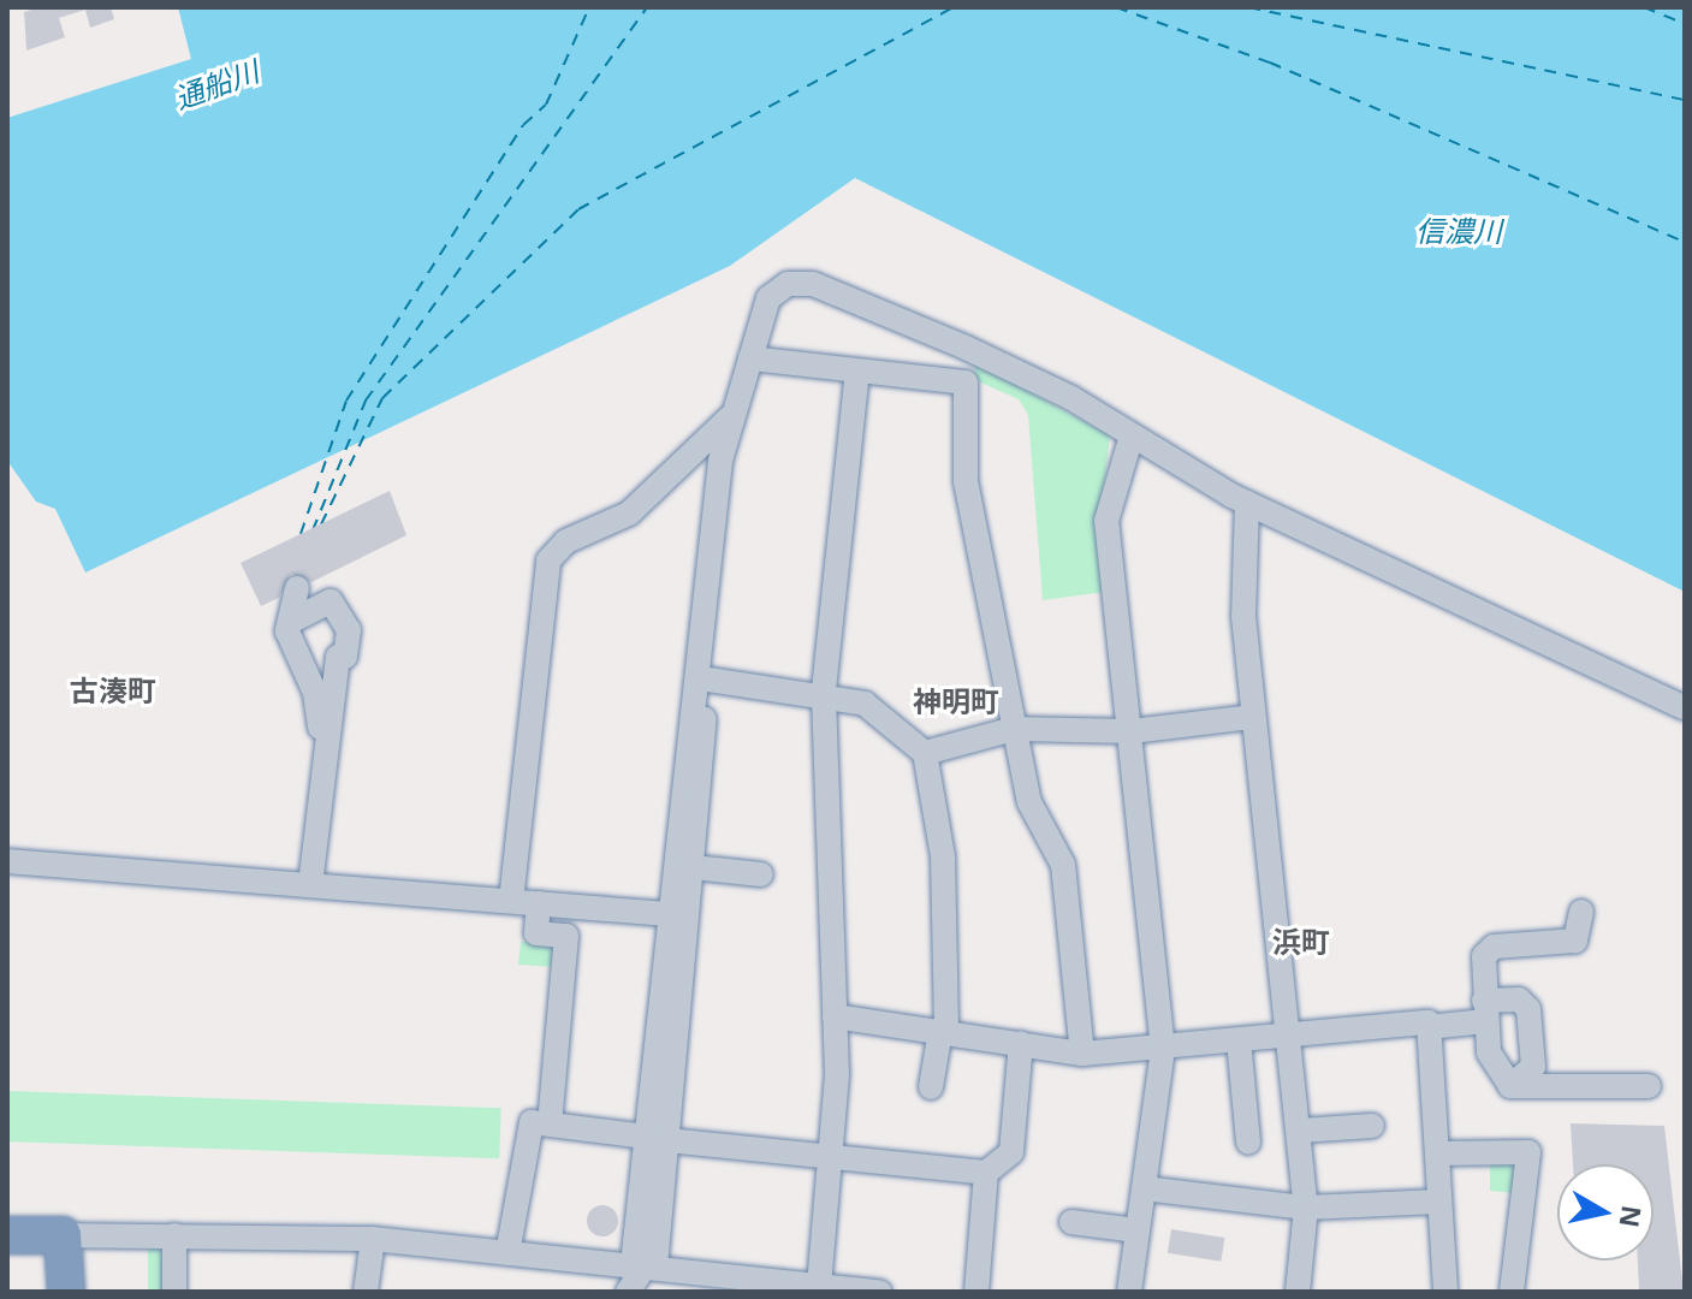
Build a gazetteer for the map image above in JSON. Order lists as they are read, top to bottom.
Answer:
{
  "districts": ["古湊町", "神明町", "浜町"],
  "water": ["通船川", "信濃川"],
  "north": "right"
}
